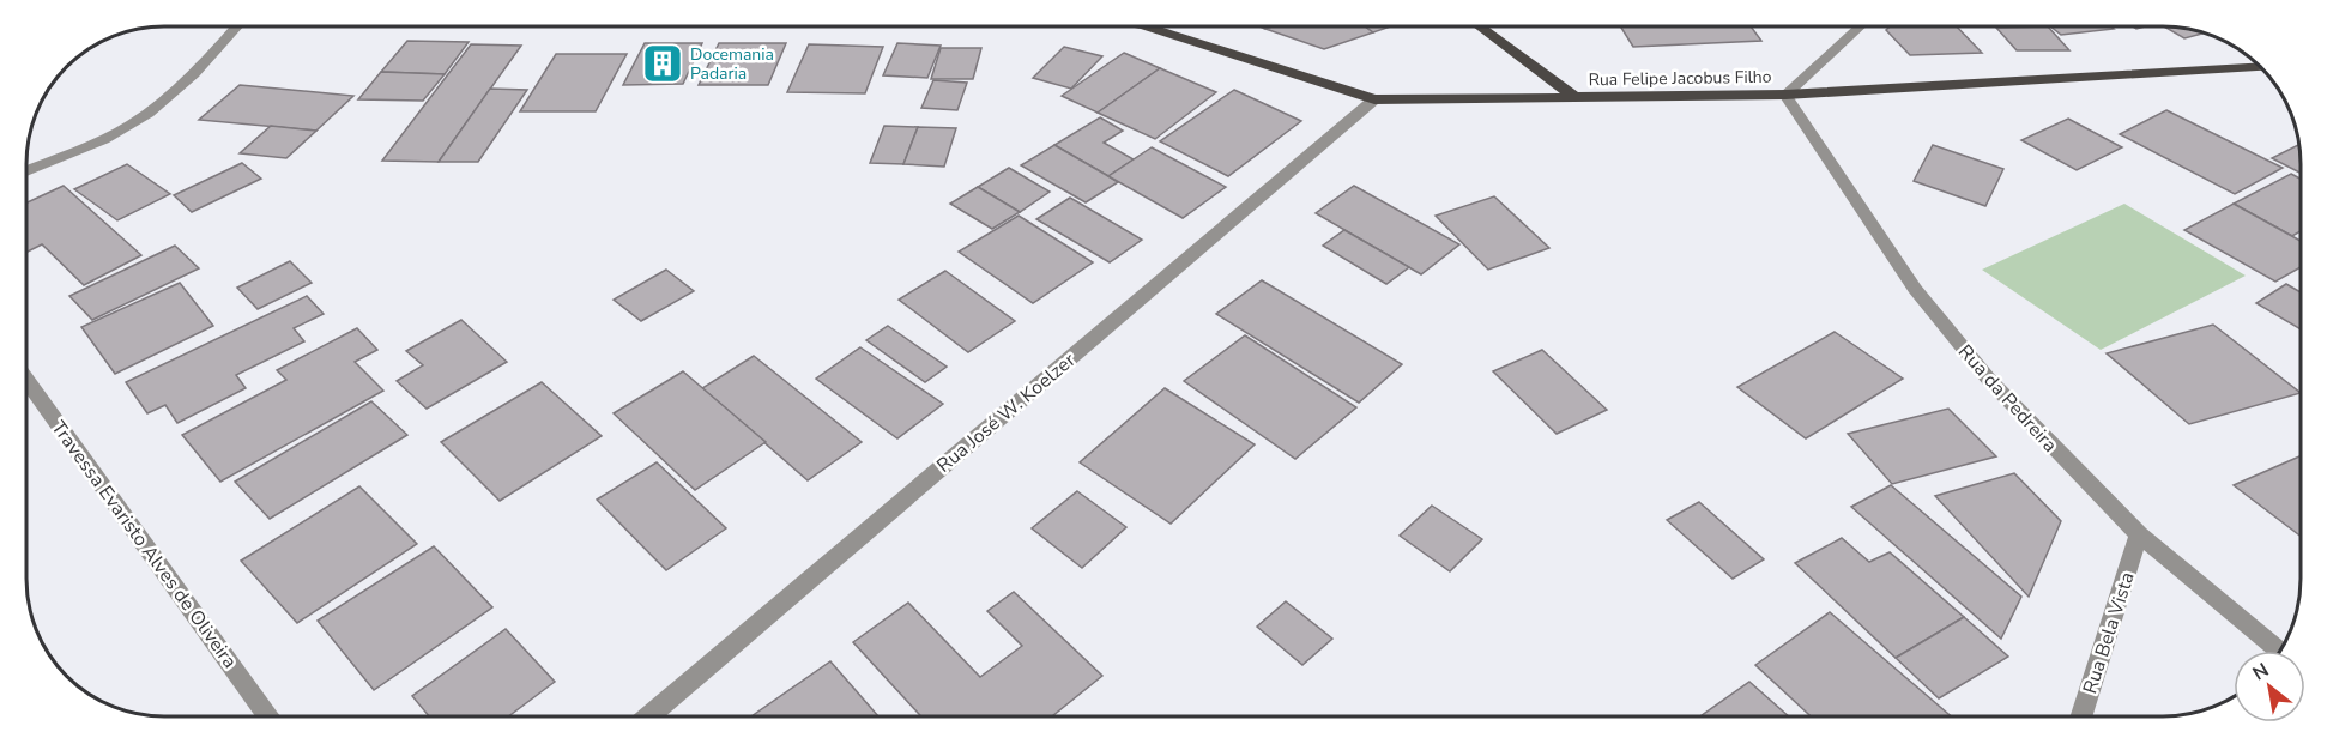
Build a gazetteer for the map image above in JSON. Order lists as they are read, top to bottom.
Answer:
{
  "streets": {
    "main road": ["Rua Felipe Jacobus Filho"],
    "street": [
      "Rua da Pedreira",
      "Rua José W. Koelzer",
      "Travessa Evaristo Alves de Oliveira",
      "Rua Bela Vista"
    ]
  },
  "crossings": [
    ["Rua Felipe Jacobus Filho", "Rua da Pedreira"],
    ["Rua Felipe Jacobus Filho", "Rua José W. Koelzer"],
    ["Rua da Pedreira", "Rua Bela Vista"]
  ],
  "places": {
    "building": ["Docemania Padaria"]
  },
  "north": "top left"
}
